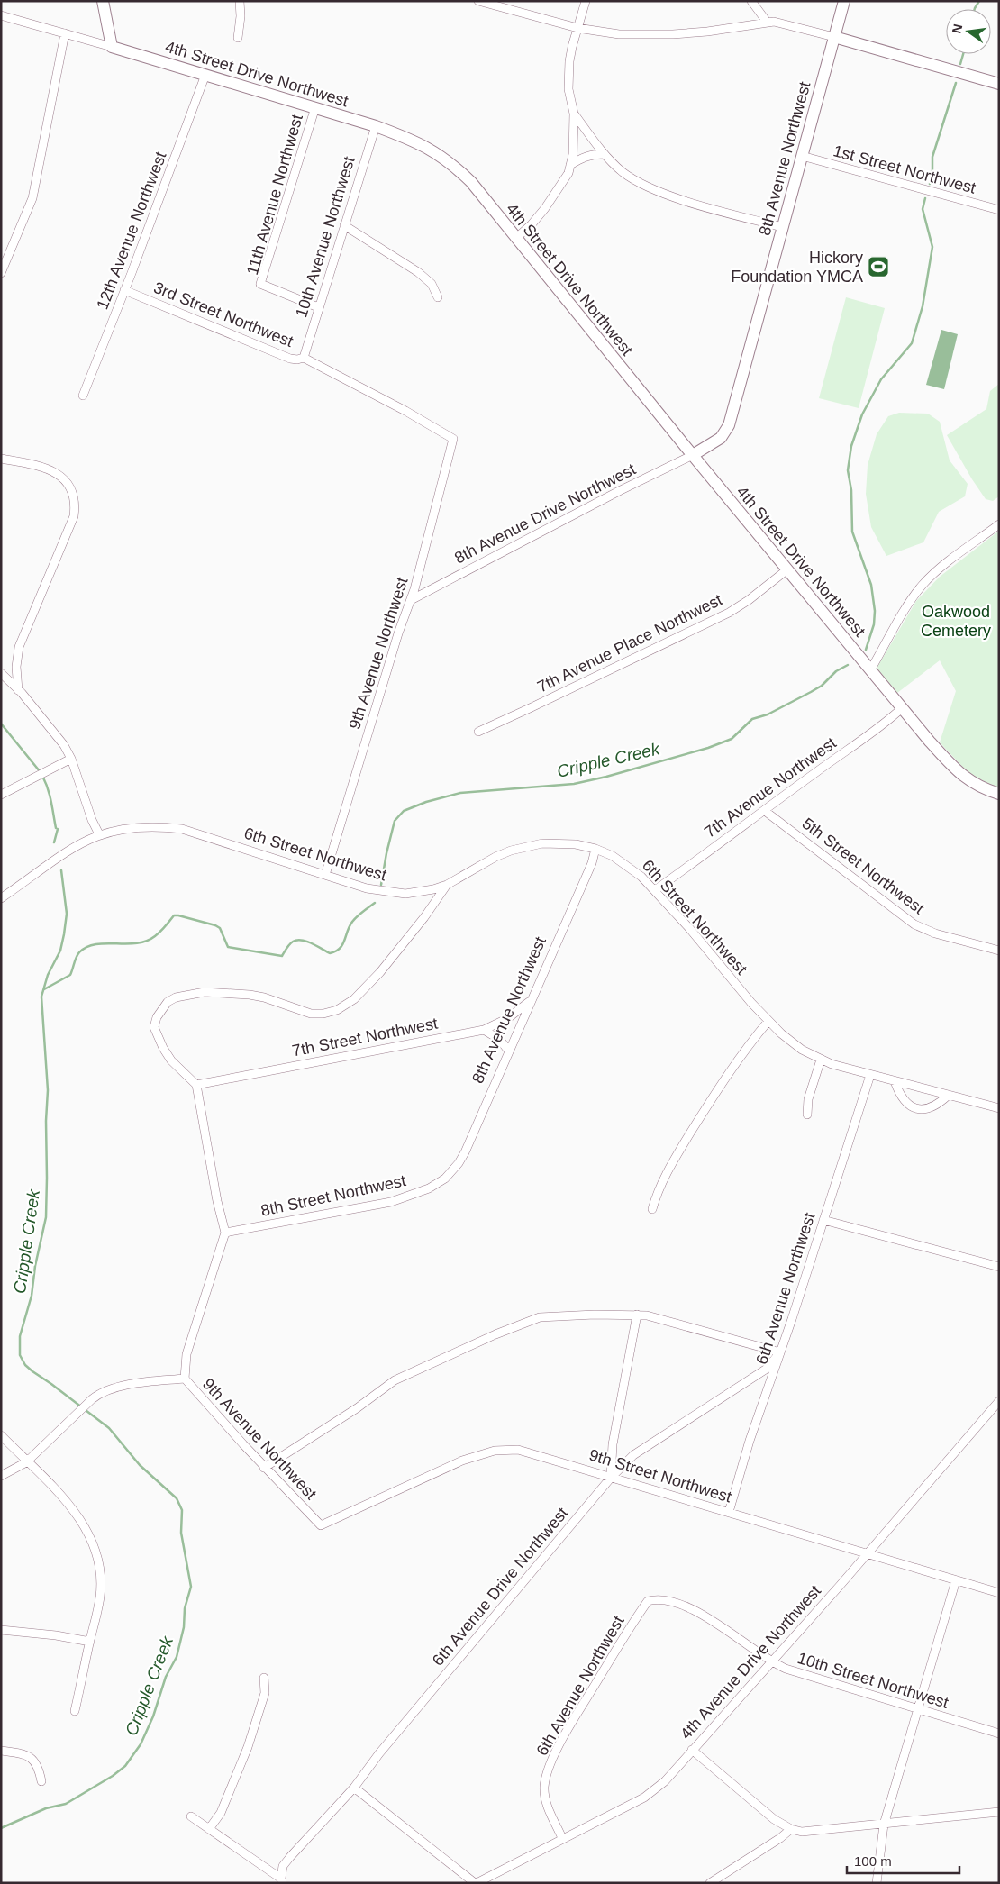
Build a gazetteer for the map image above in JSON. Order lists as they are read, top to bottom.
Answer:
{
  "streets": {
    "main road": ["4th Street Drive Northwest", "8th Avenue Northwest"],
    "street": [
      "1st Street Northwest",
      "11th Avenue Northwest",
      "12th Avenue Northwest",
      "10th Avenue Northwest",
      "3rd Street Northwest",
      "8th Avenue Drive Northwest",
      "7th Avenue Place Northwest",
      "9th Avenue Northwest",
      "7th Avenue Northwest",
      "6th Street Northwest",
      "5th Street Northwest",
      "7th Street Northwest",
      "8th Street Northwest",
      "6th Avenue Northwest",
      "9th Street Northwest",
      "6th Avenue Drive Northwest",
      "4th Avenue Drive Northwest",
      "10th Street Northwest"
    ]
  },
  "crossings": [
    ["4th Street Drive Northwest", "8th Avenue Northwest"],
    ["4th Street Drive Northwest", "11th Avenue Northwest"],
    ["4th Street Drive Northwest", "12th Avenue Northwest"],
    ["4th Street Drive Northwest", "10th Avenue Northwest"],
    ["4th Street Drive Northwest", "8th Avenue Drive Northwest"],
    ["4th Street Drive Northwest", "7th Avenue Place Northwest"],
    ["4th Street Drive Northwest", "7th Avenue Northwest"],
    ["8th Avenue Northwest", "1st Street Northwest"],
    ["8th Avenue Northwest", "8th Avenue Drive Northwest"],
    ["8th Avenue Northwest", "6th Street Northwest"],
    ["8th Avenue Northwest", "7th Street Northwest"],
    ["8th Avenue Northwest", "8th Street Northwest"],
    ["11th Avenue Northwest", "10th Avenue Northwest"],
    ["12th Avenue Northwest", "3rd Street Northwest"],
    ["10th Avenue Northwest", "3rd Street Northwest"],
    ["3rd Street Northwest", "9th Avenue Northwest"],
    ["8th Avenue Drive Northwest", "9th Avenue Northwest"],
    ["9th Avenue Northwest", "6th Street Northwest"],
    ["9th Avenue Northwest", "8th Street Northwest"],
    ["9th Avenue Northwest", "9th Street Northwest"],
    ["7th Avenue Northwest", "6th Street Northwest"],
    ["7th Avenue Northwest", "5th Street Northwest"],
    ["6th Street Northwest", "6th Avenue Northwest"],
    ["6th Avenue Northwest", "9th Street Northwest"],
    ["6th Avenue Northwest", "6th Avenue Drive Northwest"],
    ["6th Avenue Northwest", "4th Avenue Drive Northwest"],
    ["6th Avenue Northwest", "10th Street Northwest"],
    ["9th Street Northwest", "6th Avenue Drive Northwest"],
    ["9th Street Northwest", "4th Avenue Drive Northwest"],
    ["4th Avenue Drive Northwest", "10th Street Northwest"]
  ],
  "water": ["Cripple Creek"],
  "parks": ["Oakwood Cemetery"],
  "places": {
    "sports": ["Hickory Foundation YMCA"]
  },
  "scale_bar": "100 m",
  "north": "left"
}
